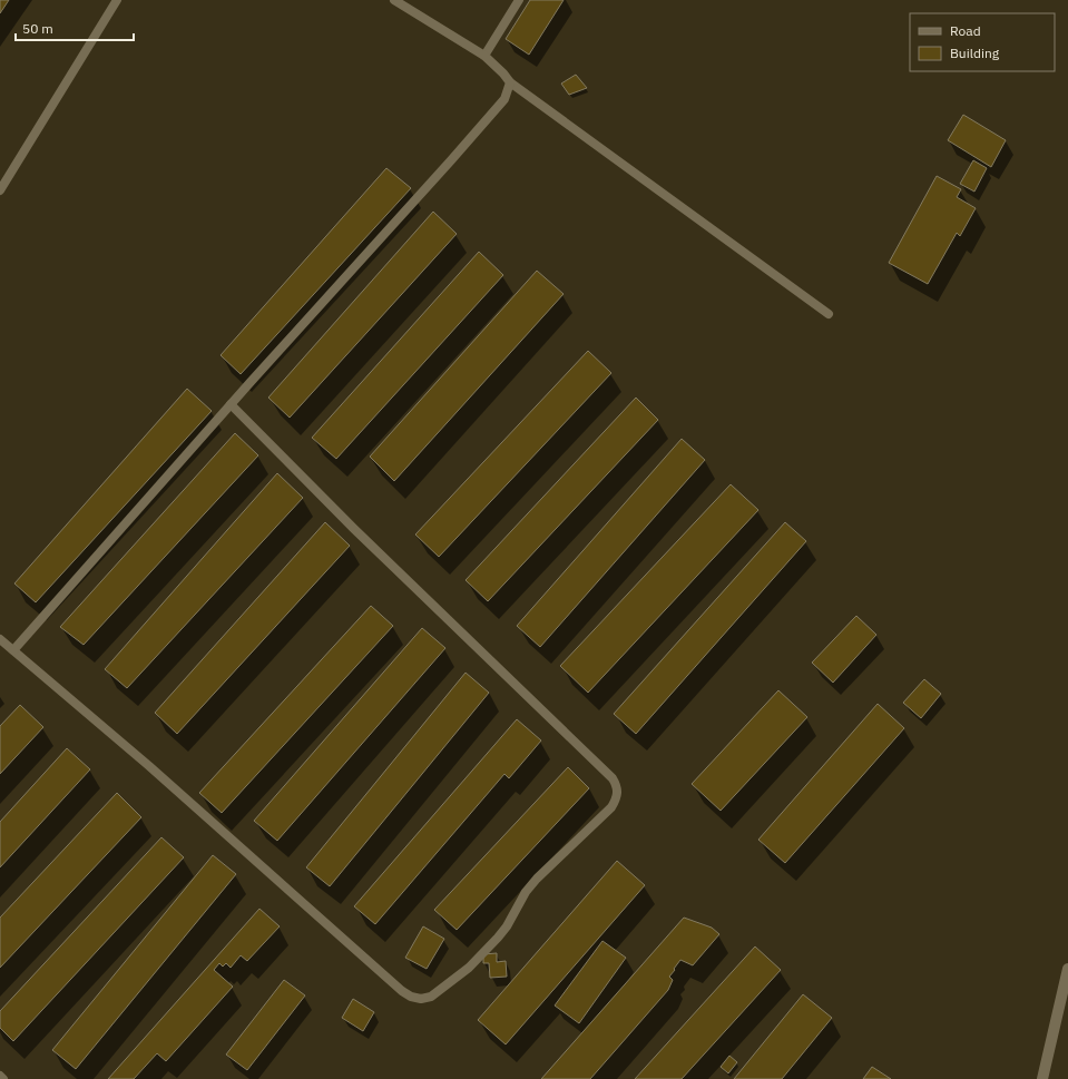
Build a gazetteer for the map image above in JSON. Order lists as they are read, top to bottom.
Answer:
{
  "legend": ["Road", "Building"],
  "scale_bar": "50 m"
}
